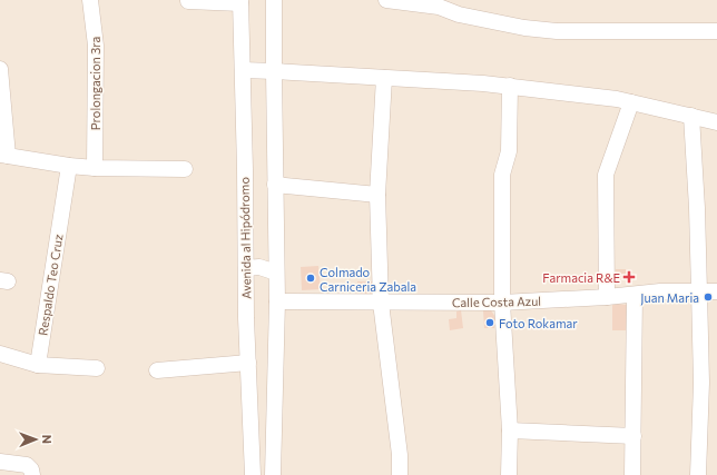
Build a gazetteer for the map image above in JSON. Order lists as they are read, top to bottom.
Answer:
{
  "streets": {
    "street": [
      "Prolongacion 3ra",
      "Avenida al Hipódromo",
      "Respaldo Teo Cruz",
      "Calle Costa Azul"
    ]
  },
  "places": {
    "health": ["Farmacia R&E"],
    "other": ["Colmado Carniceria Zabala", "Juan Maria", "Foto Rokamar"]
  },
  "north": "right"
}
